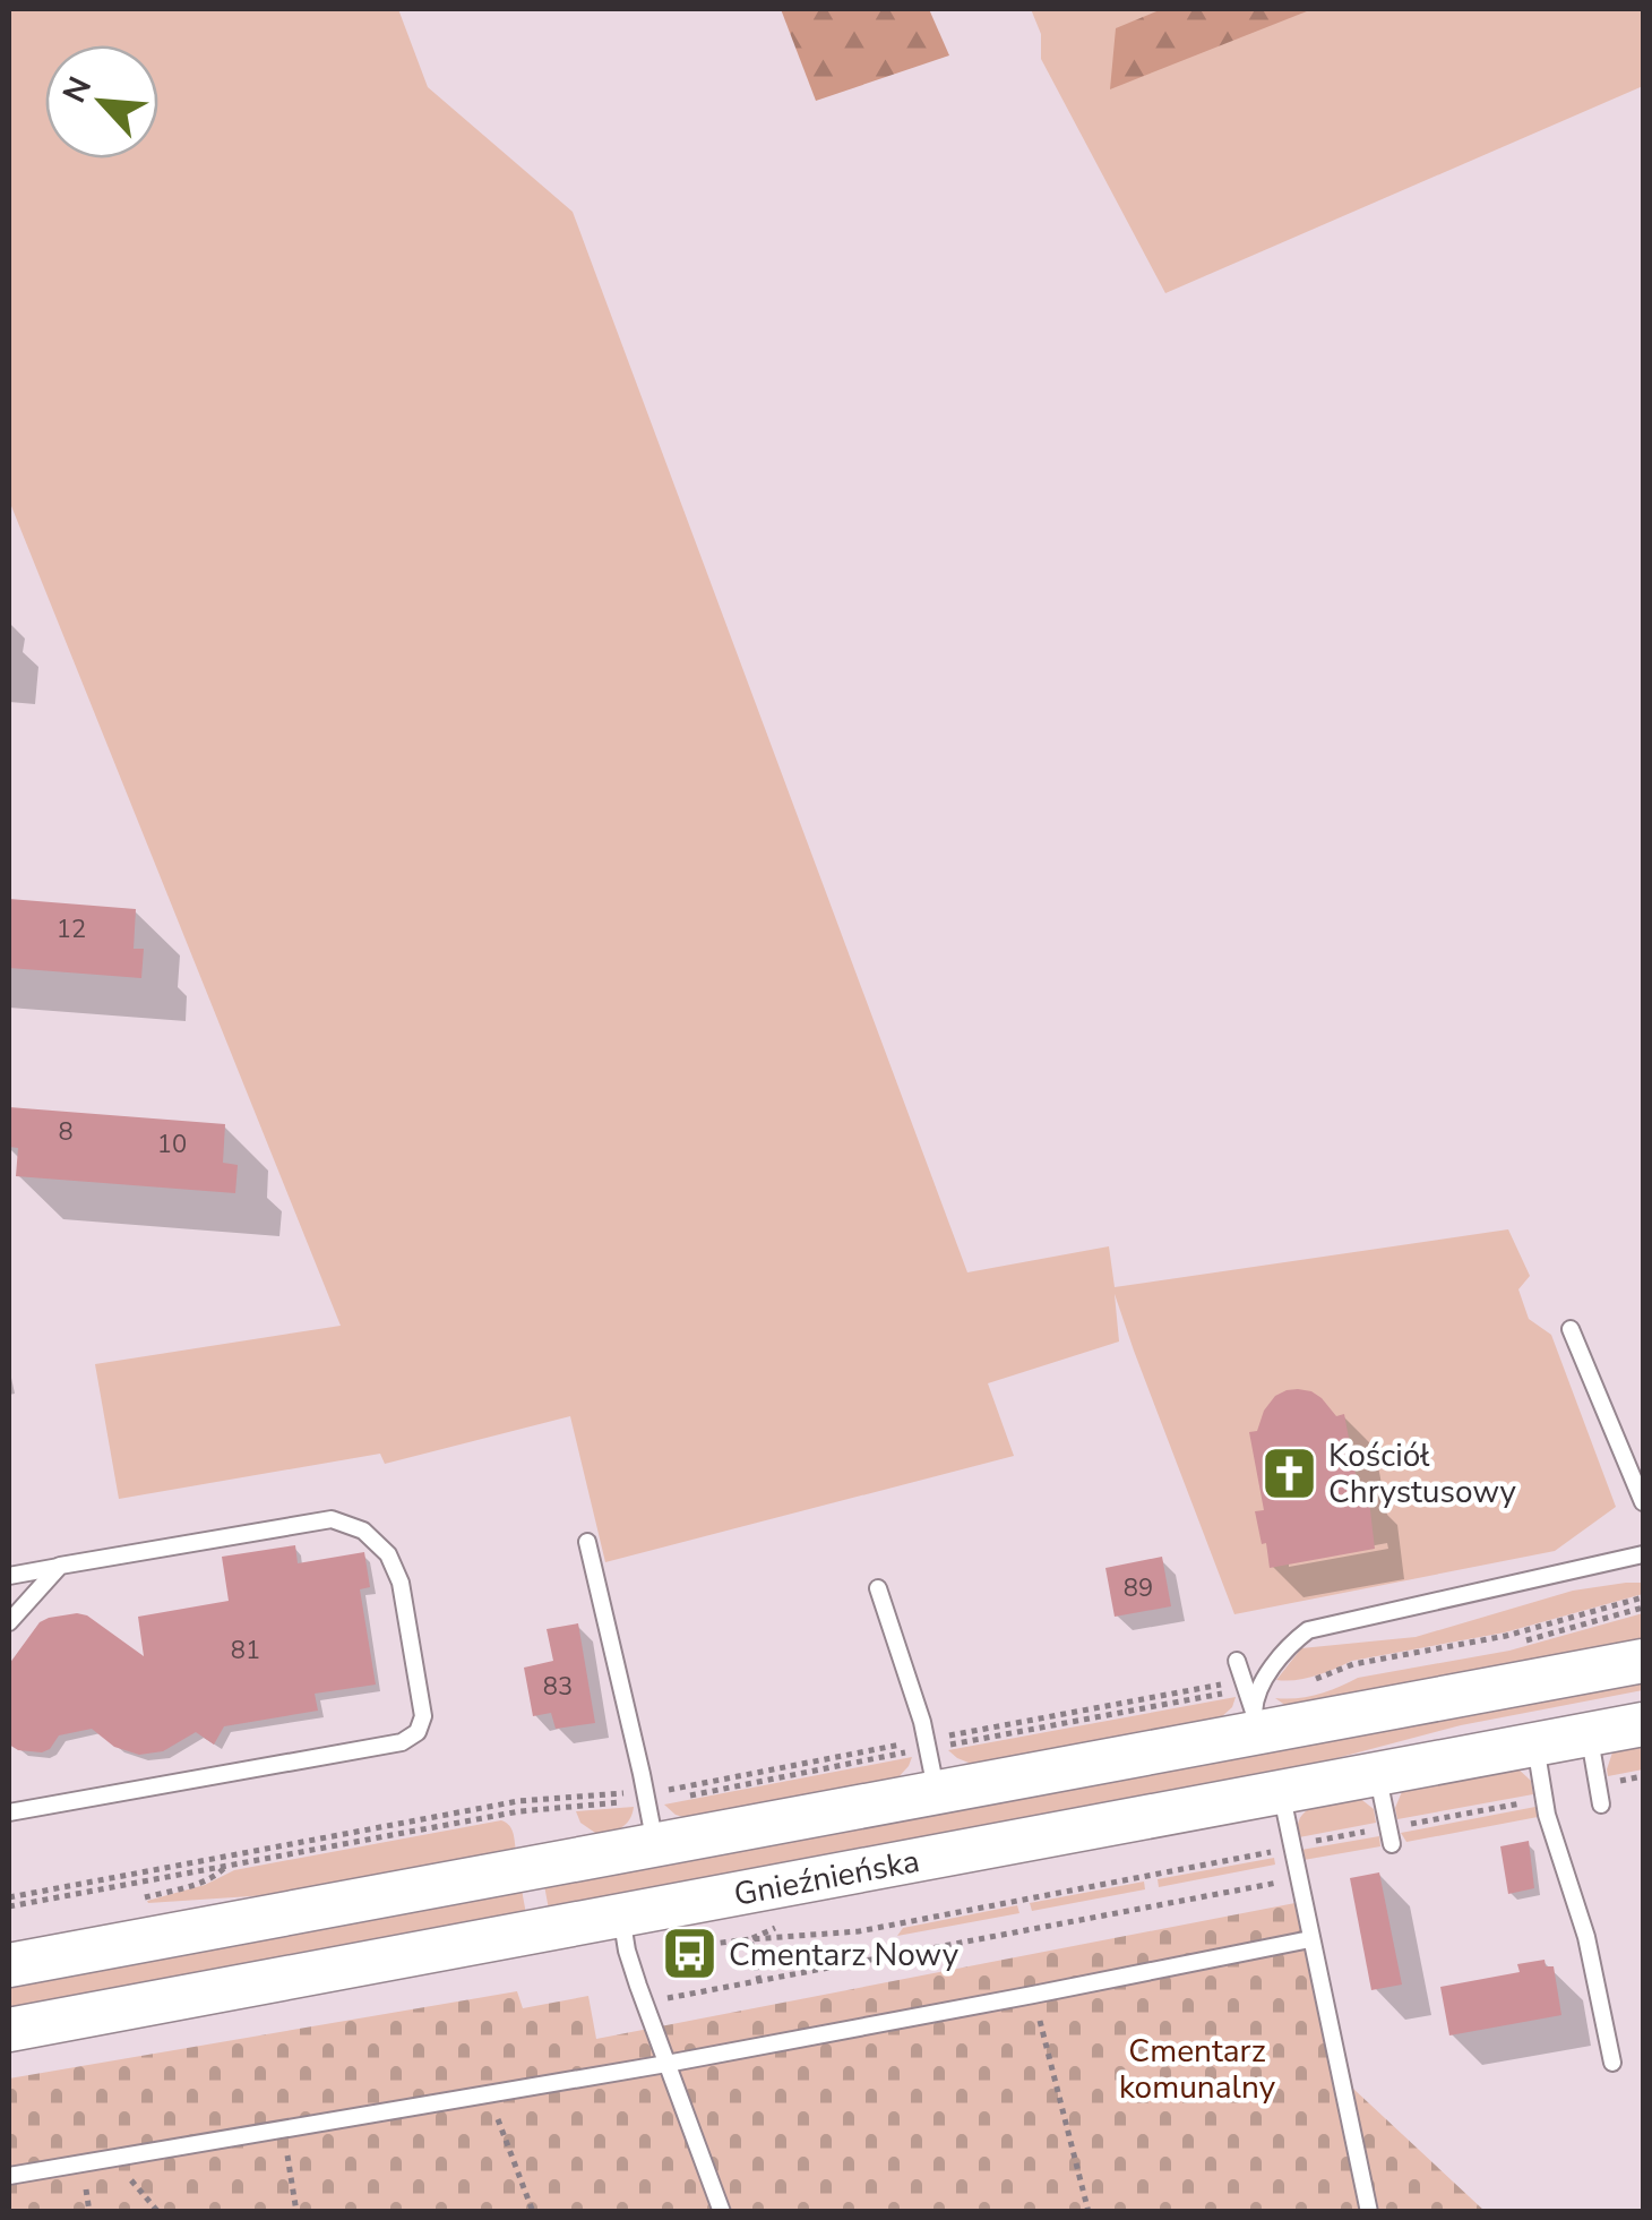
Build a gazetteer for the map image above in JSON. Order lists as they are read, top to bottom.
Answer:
{
  "streets": {
    "main road": ["Gnieźnieńska"]
  },
  "parks": ["Cmentarz komunalny"],
  "places": {
    "church": ["Kościół Chrystusowy"],
    "bus stop": ["Cmentarz Nowy"]
  },
  "house_numbers": [
    "12",
    "8",
    "10",
    "89",
    "81",
    "83"
  ],
  "north": "top left"
}
